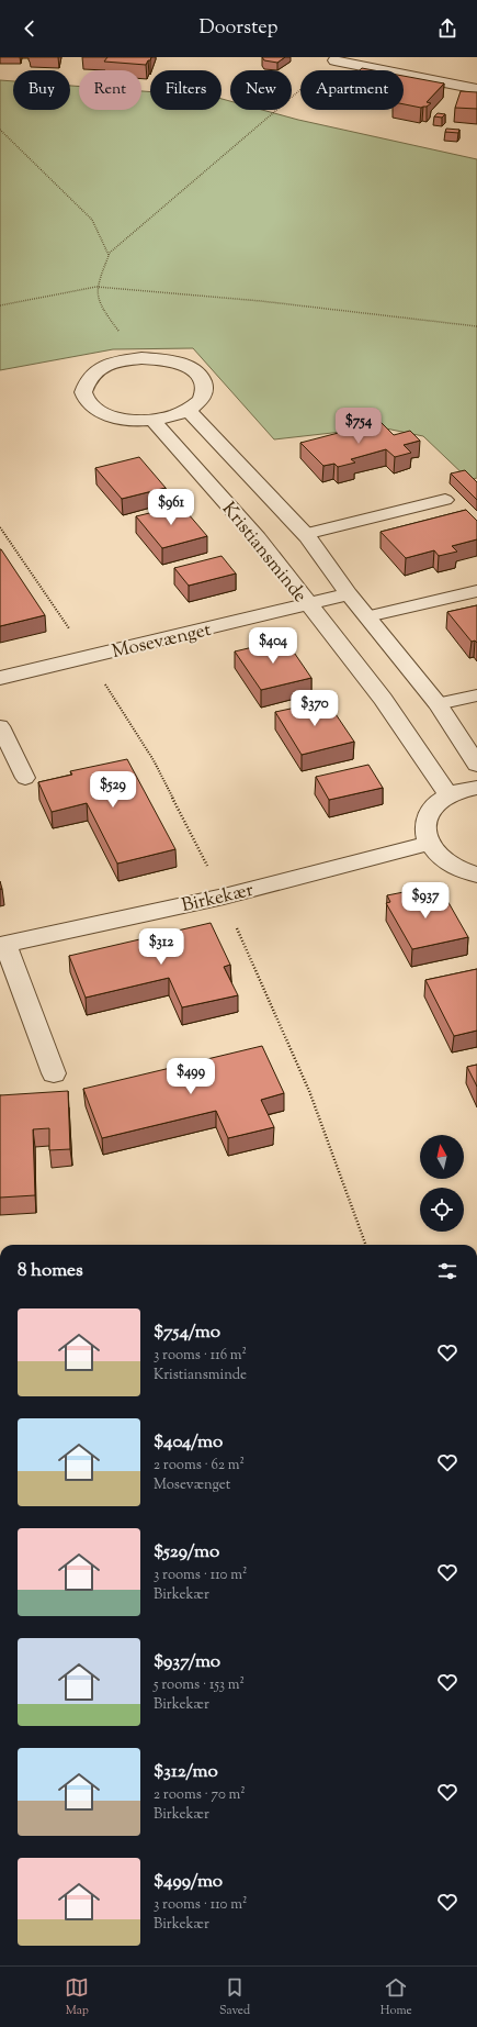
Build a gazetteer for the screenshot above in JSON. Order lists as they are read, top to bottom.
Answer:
{
  "streets": {
    "street": ["Kristiansminde", "Mosevænget", "Birkekær"]
  },
  "crossings": [
    ["Kristiansminde", "Mosevænget"]
  ],
  "north": "top",
  "page": {
    "header": "Doorstep",
    "chip": [
      "Buy",
      "Rent",
      "Filters",
      "New",
      "Apartment"
    ],
    "price": [
      "$754",
      "$961",
      "$404",
      "$370",
      "$529",
      "$937",
      "$312",
      "$499"
    ],
    "heading": "8 homes",
    "list": [
      {
        "name": "$754/mo",
        "note": "3 rooms · 116 m² · Kristiansminde"
      },
      {
        "name": "$404/mo",
        "note": "2 rooms · 62 m² · Mosevænget"
      },
      {
        "name": "$529/mo",
        "note": "3 rooms · 110 m² · Birkekær"
      },
      {
        "name": "$937/mo",
        "note": "5 rooms · 153 m² · Birkekær"
      },
      {
        "name": "$312/mo",
        "note": "2 rooms · 70 m² · Birkekær"
      },
      {
        "name": "$499/mo",
        "note": "3 rooms · 110 m² · Birkekær"
      }
    ],
    "tabs": ["Map", "Saved", "Home"]
  }
}
